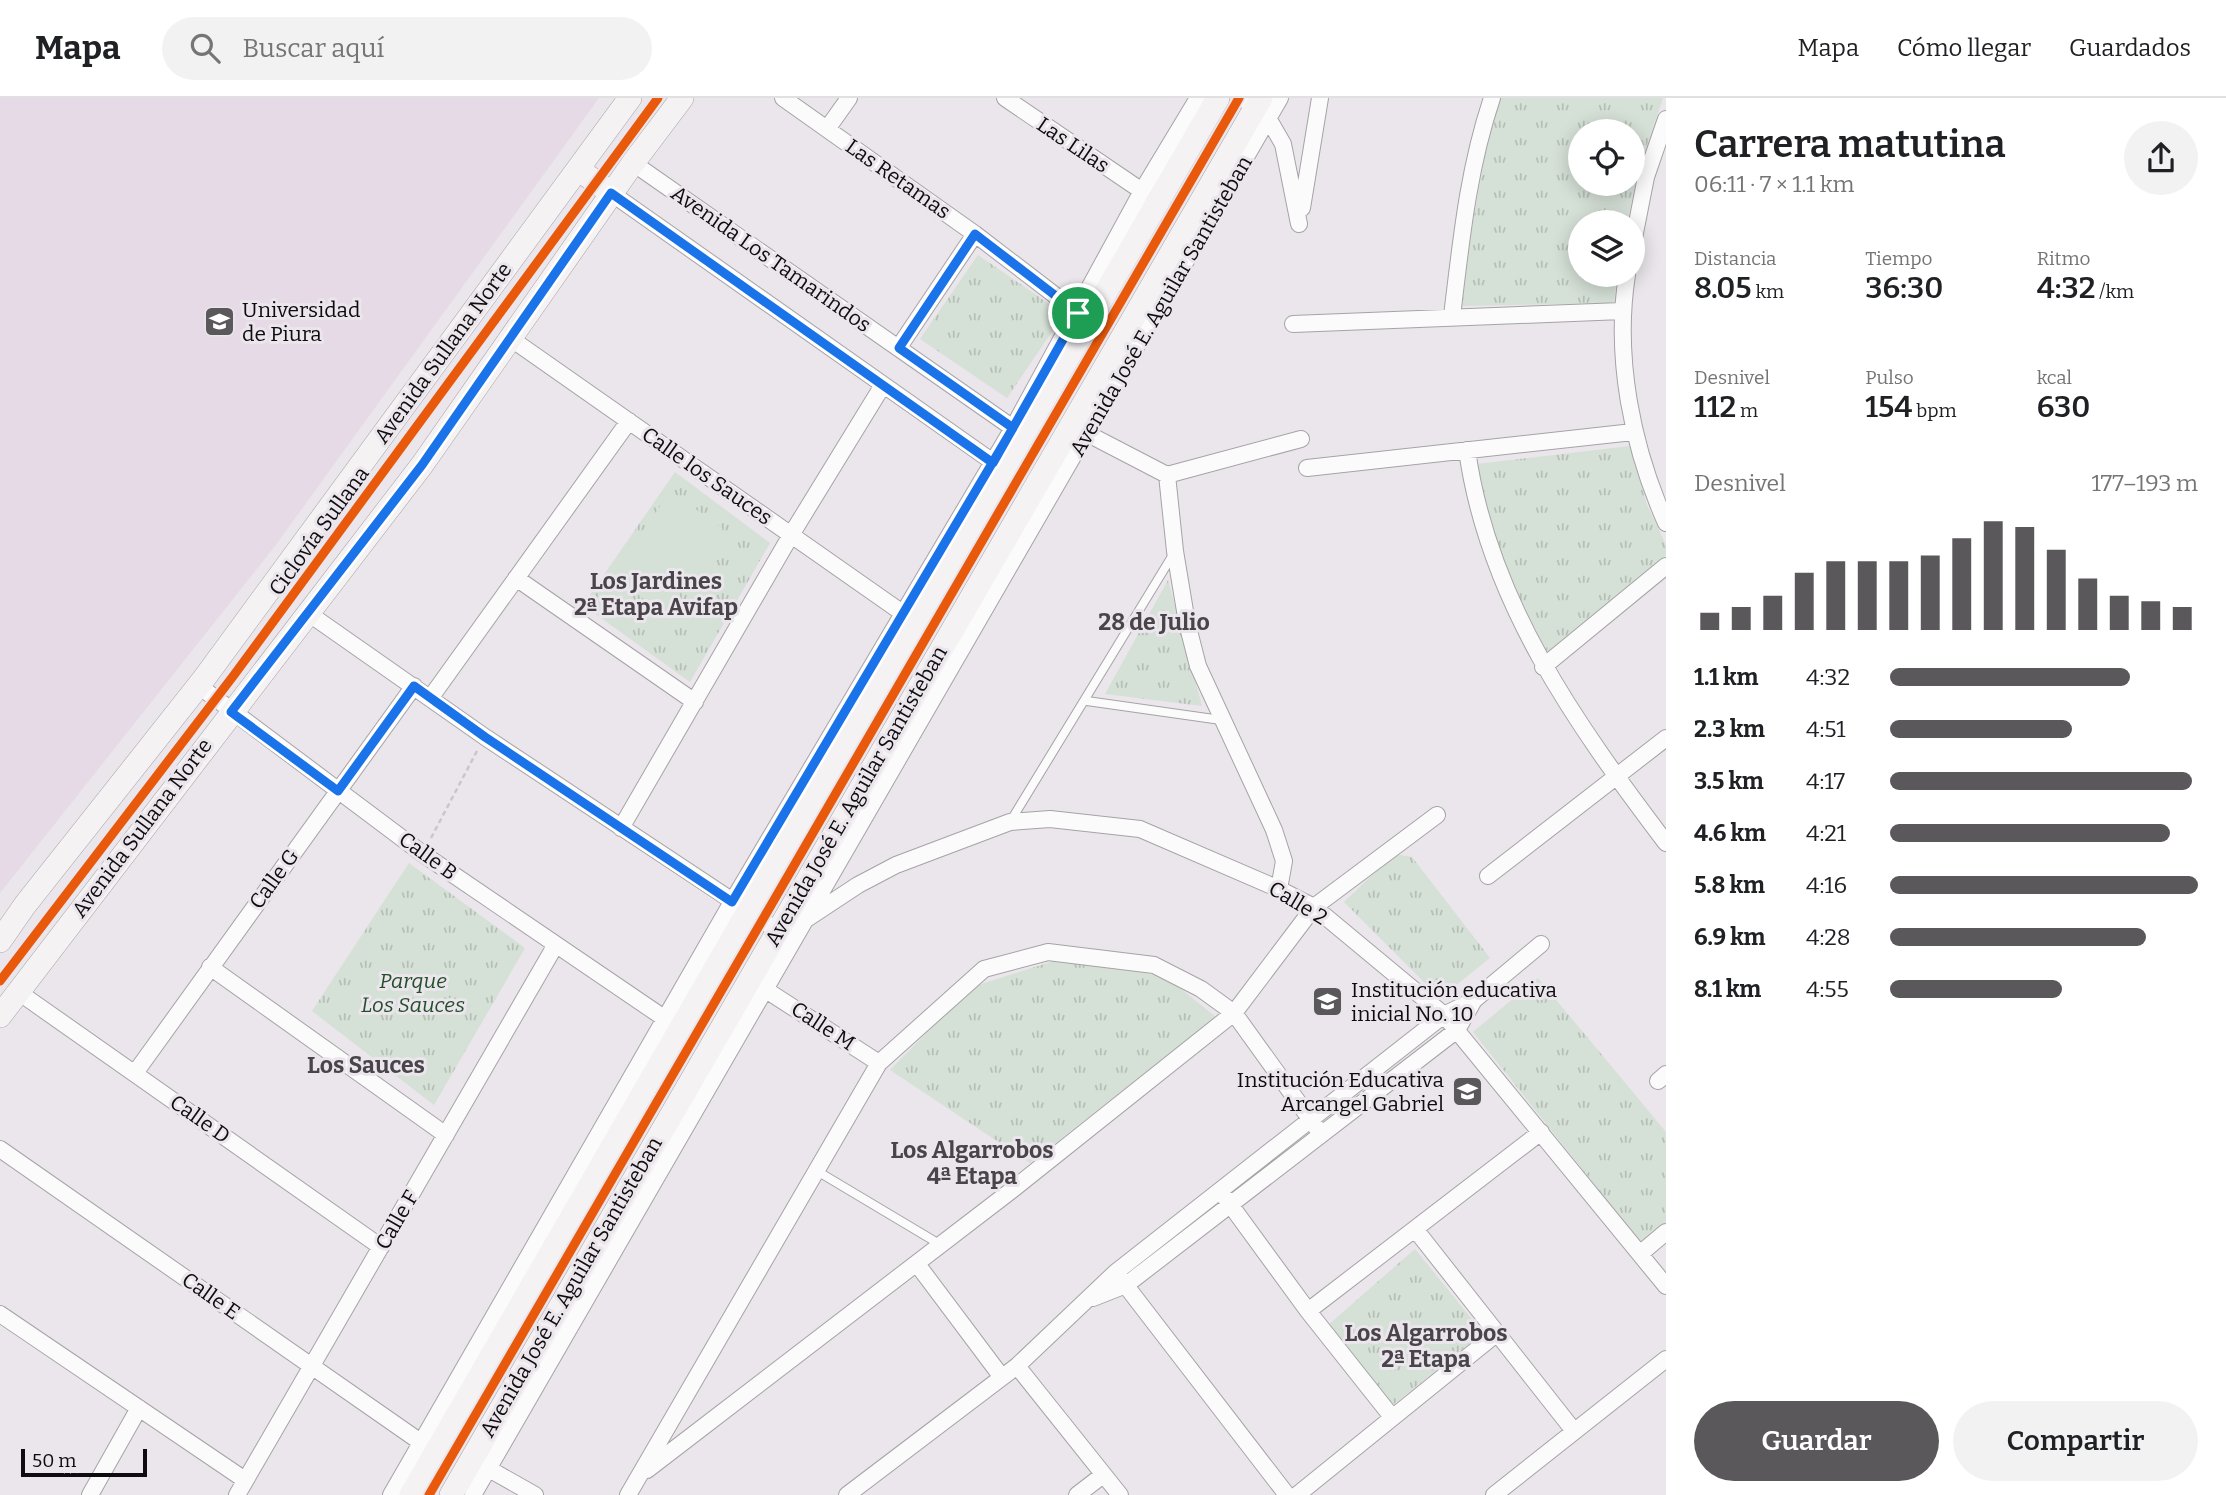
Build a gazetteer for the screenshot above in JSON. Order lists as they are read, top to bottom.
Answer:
{
  "streets": {
    "main road": ["Avenida José E. Aguilar Santisteban", "Avenida Sullana Norte"],
    "street": [
      "Las Lilas",
      "Las Retamas",
      "Avenida Los Tamarindos",
      "Calle los Sauces",
      "Calle B",
      "Calle G",
      "Calle 2",
      "Calle M",
      "Calle D",
      "Calle F",
      "Calle E"
    ],
    "cycle path": ["Ciclovía Sullana"]
  },
  "crossings": [
    ["Las Lilas", "Avenida José E. Aguilar Santisteban"],
    ["Las Retamas", "Avenida José E. Aguilar Santisteban"],
    ["Avenida Los Tamarindos", "Avenida José E. Aguilar Santisteban"],
    ["Avenida Los Tamarindos", "Avenida Sullana Norte"],
    ["Avenida José E. Aguilar Santisteban", "Calle los Sauces"],
    ["Avenida José E. Aguilar Santisteban", "Calle B"],
    ["Avenida José E. Aguilar Santisteban", "Calle 2"],
    ["Avenida José E. Aguilar Santisteban", "Calle M"],
    ["Avenida José E. Aguilar Santisteban", "Calle E"],
    ["Avenida Sullana Norte", "Calle los Sauces"],
    ["Avenida Sullana Norte", "Calle B"],
    ["Avenida Sullana Norte", "Calle D"],
    ["Calle B", "Calle G"],
    ["Calle B", "Calle F"],
    ["Calle G", "Calle D"],
    ["Calle D", "Calle F"],
    ["Calle F", "Calle E"]
  ],
  "districts": [
    "Los Jardines 2ª Etapa Avifap",
    "28 de Julio",
    "Los Sauces",
    "Los Algarrobos 4ª Etapa",
    "Los Algarrobos 2ª Etapa"
  ],
  "parks": ["Parque Los Sauces"],
  "places": {
    "school or university": ["Universidad de Piura", "Institución educativa inicial No. 10", "Institución Educativa Arcangel Gabriel"]
  },
  "scale_bar": "50 m",
  "page": {
    "header": "Mapa",
    "search": "Buscar aquí",
    "nav": ["Mapa", "Cómo llegar", "Guardados"],
    "heading": ["Carrera matutina", "06:11 · 7 × 1.1 km"],
    "stats": [
      ["Distancia", "8.05 km"],
      ["Tiempo", "36:30"],
      ["Ritmo", "4:32 /km"],
      ["Desnivel", "112 m"],
      ["Pulso", "154 bpm"],
      ["kcal", "630"]
    ],
    "chart": ["Desnivel", "177–193 m"],
    "list": [
      {
        "name": "1.1 km",
        "note": "4:32"
      },
      {
        "name": "2.3 km",
        "note": "4:51"
      },
      {
        "name": "3.5 km",
        "note": "4:17"
      },
      {
        "name": "4.6 km",
        "note": "4:21"
      },
      {
        "name": "5.8 km",
        "note": "4:16"
      },
      {
        "name": "6.9 km",
        "note": "4:28"
      },
      {
        "name": "8.1 km",
        "note": "4:55"
      }
    ],
    "buttons": ["Guardar", "Compartir"],
    "scale": "50 m"
  }
}
